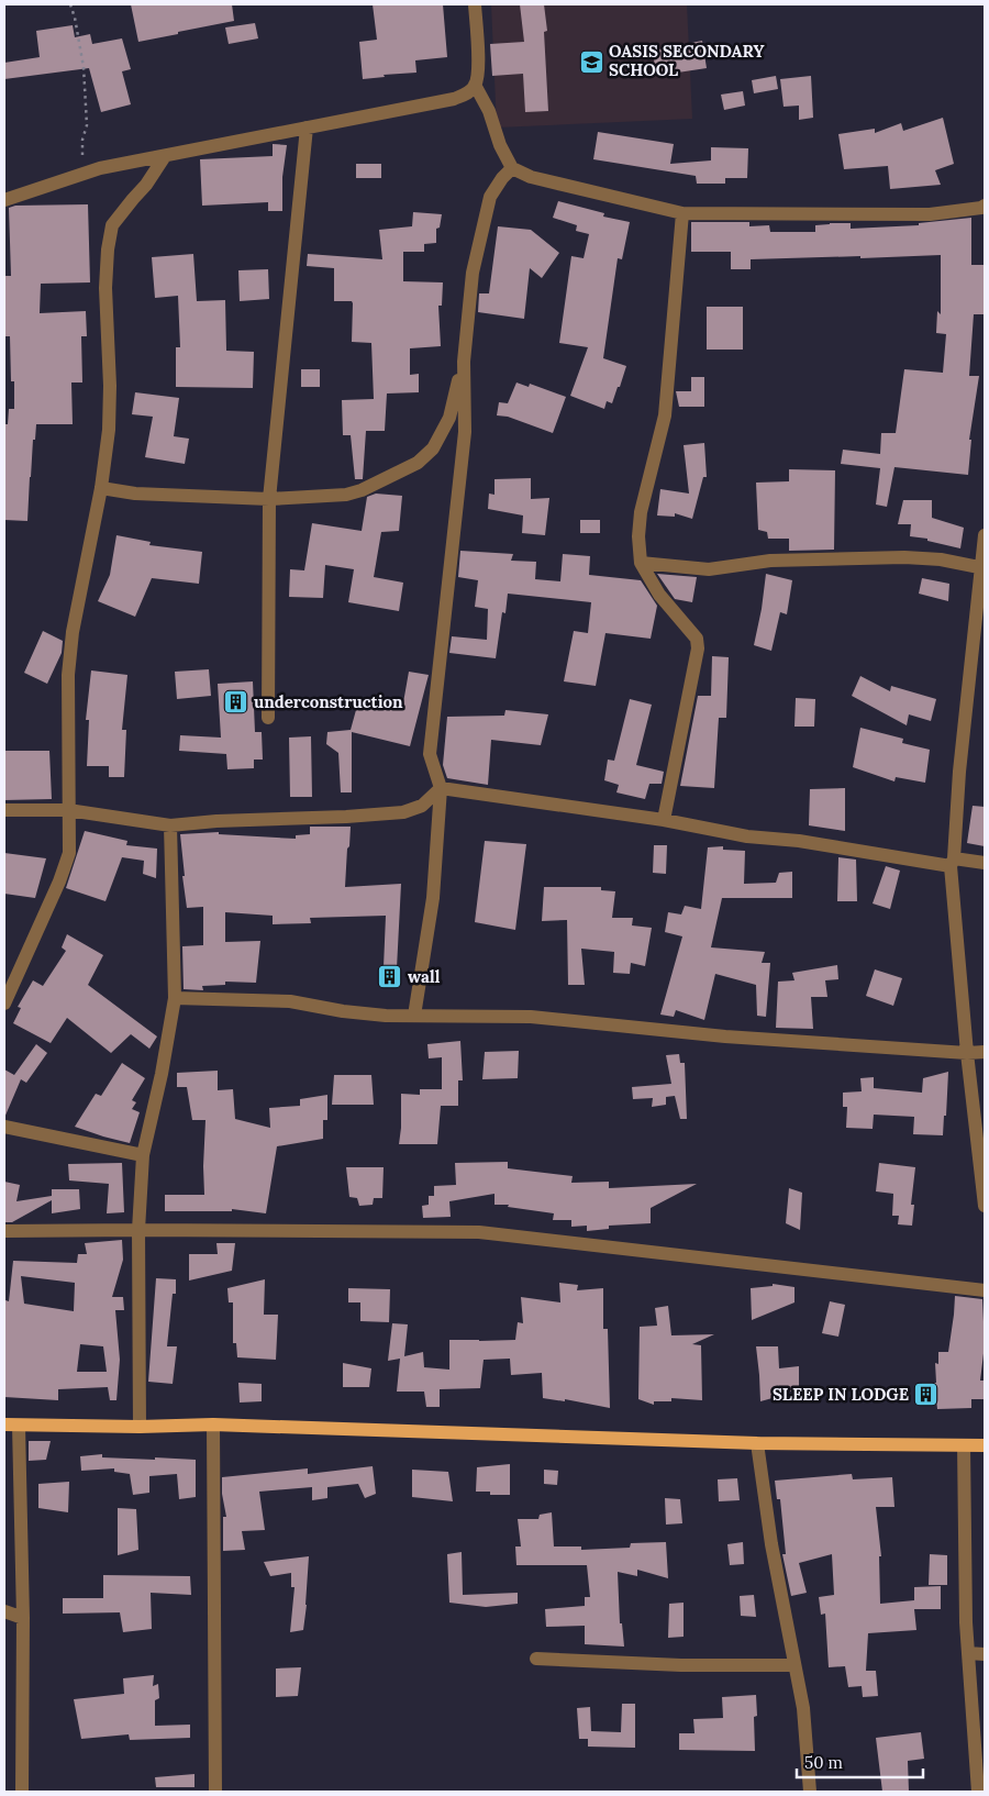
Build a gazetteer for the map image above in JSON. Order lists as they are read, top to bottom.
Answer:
{
  "places": {
    "school or university": ["OASIS SECONDARY SCHOOL"],
    "building": ["underconstruction", "wall", "SLEEP IN LODGE"]
  },
  "scale_bar": "50 m"
}
